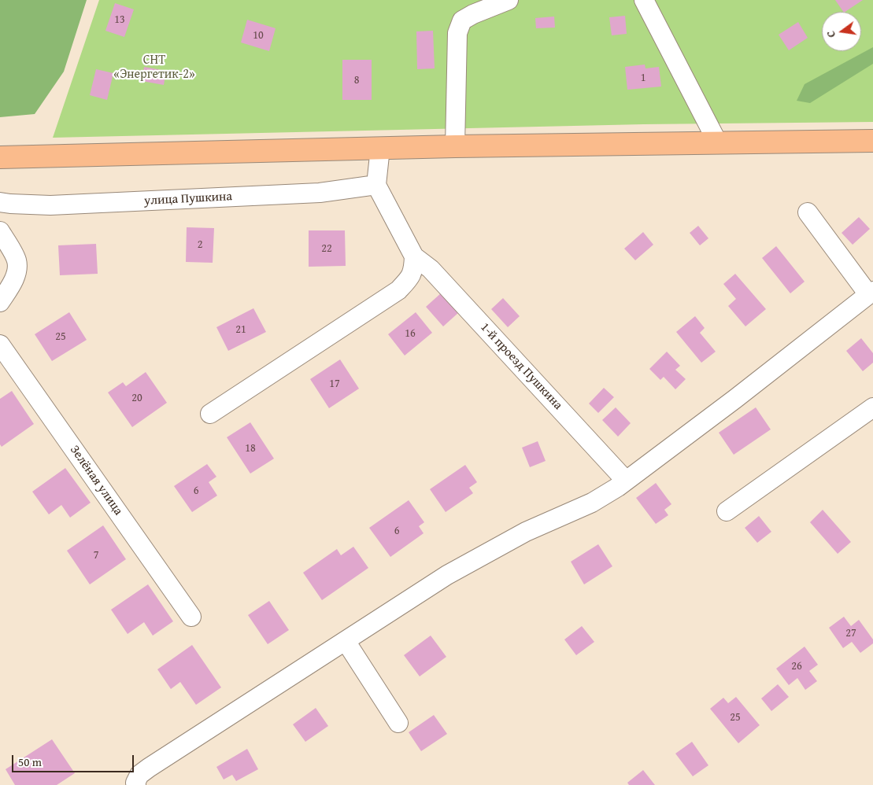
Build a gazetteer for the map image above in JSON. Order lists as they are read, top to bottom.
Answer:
{
  "streets": {
    "street": ["улица Пушкина", "1-й проезд Пушкина", "Зелёная улица"]
  },
  "crossings": [
    ["улица Пушкина", "1-й проезд Пушкина"]
  ],
  "parks": ["СНТ «Энергетик-2»"],
  "house_numbers": [
    "13",
    "10",
    "1",
    "8",
    "2",
    "22",
    "21",
    "16",
    "25",
    "17",
    "20",
    "18",
    "6",
    "6",
    "7",
    "27",
    "26",
    "25"
  ],
  "scale_bar": "50 m",
  "north": "left"
}
